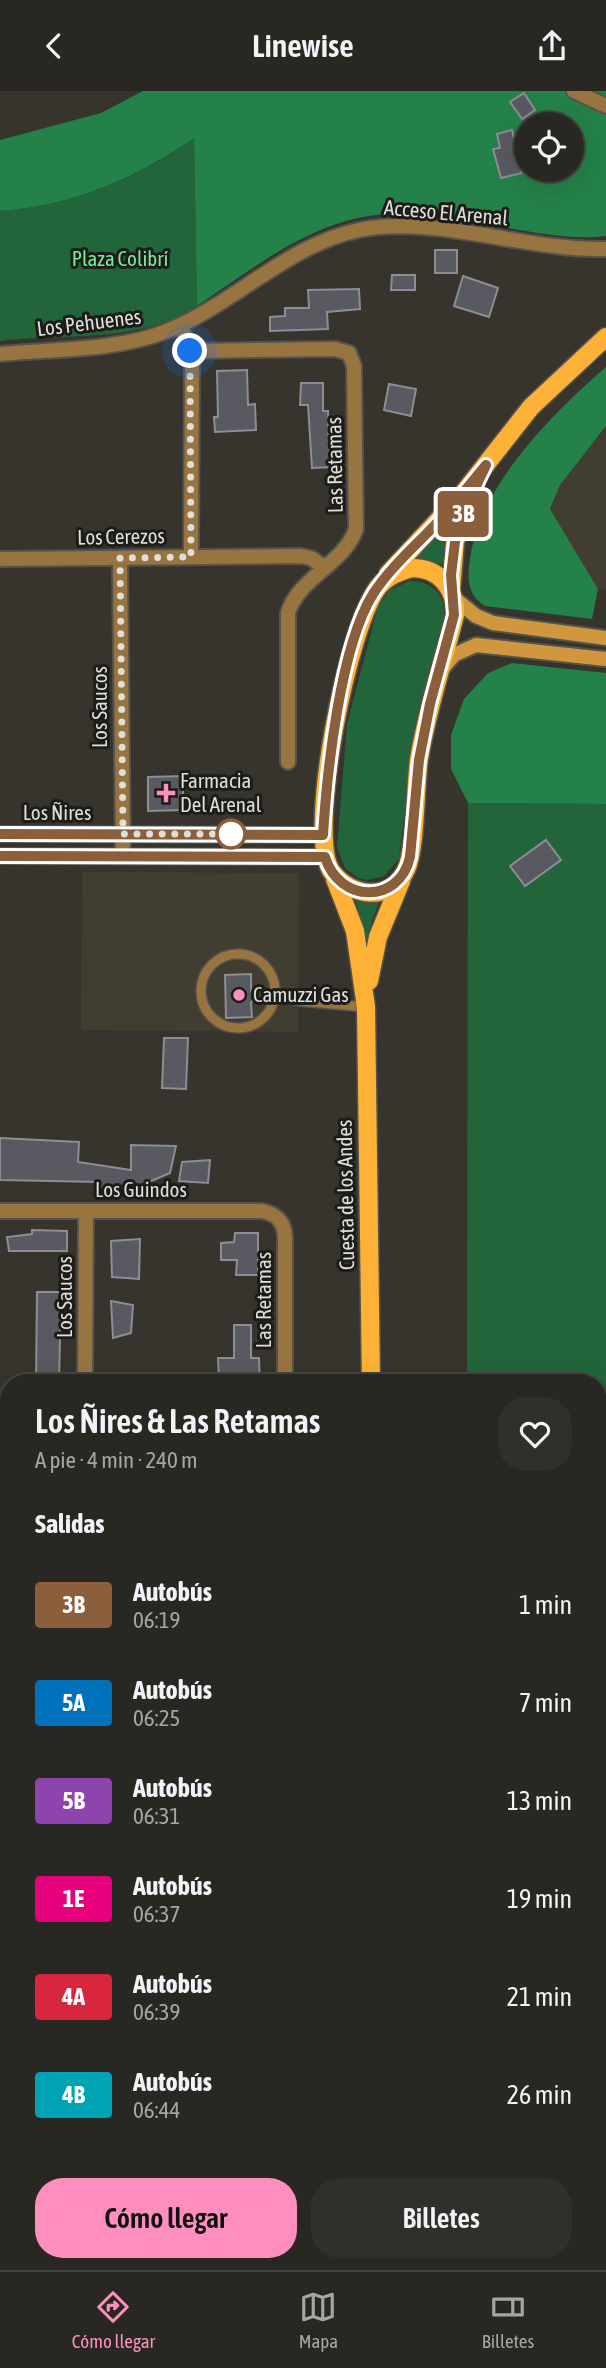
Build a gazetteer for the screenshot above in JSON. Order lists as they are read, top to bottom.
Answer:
{
  "streets": {
    "main road": ["Cuesta de los Andes"],
    "street": [
      "Acceso El Arenal",
      "Los Pehuenes",
      "Las Retamas",
      "Los Cerezos",
      "Los Saucos",
      "Los Ñires",
      "Los Guindos"
    ]
  },
  "crossings": [
    ["Acceso El Arenal", "Los Pehuenes"],
    ["Las Retamas", "Los Cerezos"],
    ["Las Retamas", "Los Guindos"],
    ["Los Cerezos", "Los Saucos"],
    ["Los Saucos", "Los Ñires"],
    ["Los Saucos", "Los Guindos"],
    ["Los Ñires", "Cuesta de los Andes"]
  ],
  "parks": ["Plaza Colibrí"],
  "places": {
    "health": ["Farmacia Del Arenal"],
    "other": ["Camuzzi Gas"]
  },
  "lines": ["bus line 3B"],
  "page": {
    "header": "Linewise",
    "on_map": "3B",
    "heading": [
      ["Los Ñires & Las Retamas", "A pie · 4 min · 240 m"],
      "Salidas"
    ],
    "list": [
      {
        "mark": "3B",
        "name": "Autobús",
        "note": "06:19",
        "value": "1 min"
      },
      {
        "mark": "5A",
        "name": "Autobús",
        "note": "06:25",
        "value": "7 min"
      },
      {
        "mark": "5B",
        "name": "Autobús",
        "note": "06:31",
        "value": "13 min"
      },
      {
        "mark": "1E",
        "name": "Autobús",
        "note": "06:37",
        "value": "19 min"
      },
      {
        "mark": "4A",
        "name": "Autobús",
        "note": "06:39",
        "value": "21 min"
      },
      {
        "mark": "4B",
        "name": "Autobús",
        "note": "06:44",
        "value": "26 min"
      }
    ],
    "buttons": ["Cómo llegar", "Billetes"],
    "tabs": ["Cómo llegar", "Mapa", "Billetes"]
  }
}
